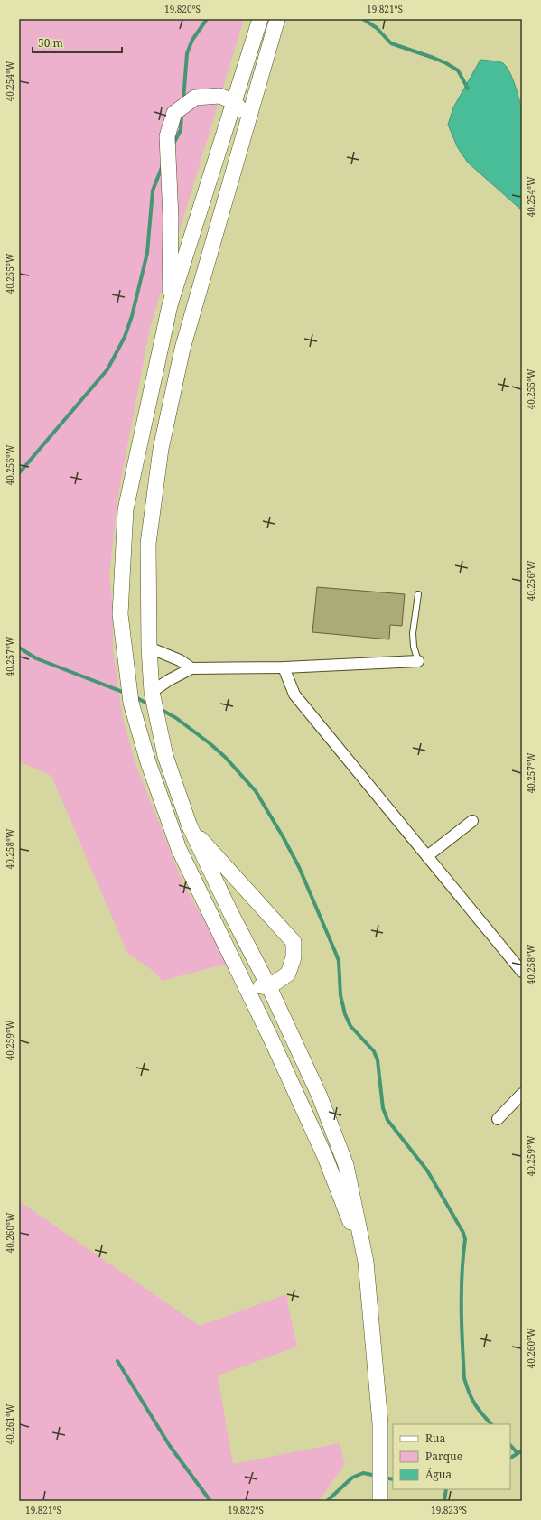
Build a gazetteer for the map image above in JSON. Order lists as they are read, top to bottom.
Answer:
{
  "legend": ["Rua", "Parque", "Água"],
  "scale_bar": "50 m",
  "coordinates": [
    "19.820°S",
    "19.821°S",
    "40.254°W",
    "40.255°W",
    "40.256°W",
    "40.257°W",
    "40.258°W",
    "40.259°W",
    "40.260°W",
    "40.261°W",
    "19.822°S",
    "19.823°S"
  ]
}
